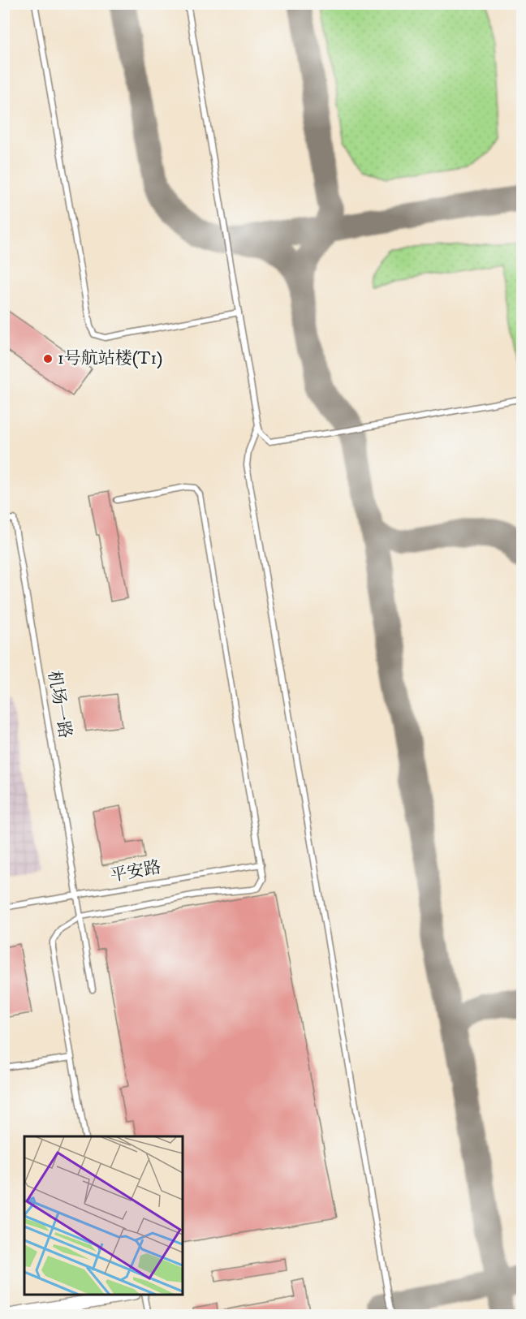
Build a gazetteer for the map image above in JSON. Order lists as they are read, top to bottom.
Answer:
{
  "streets": {
    "lane": ["机场一路", "平安路"]
  },
  "crossings": [
    ["机场一路", "平安路"]
  ],
  "places": ["1号航站楼(T1)"]
}
